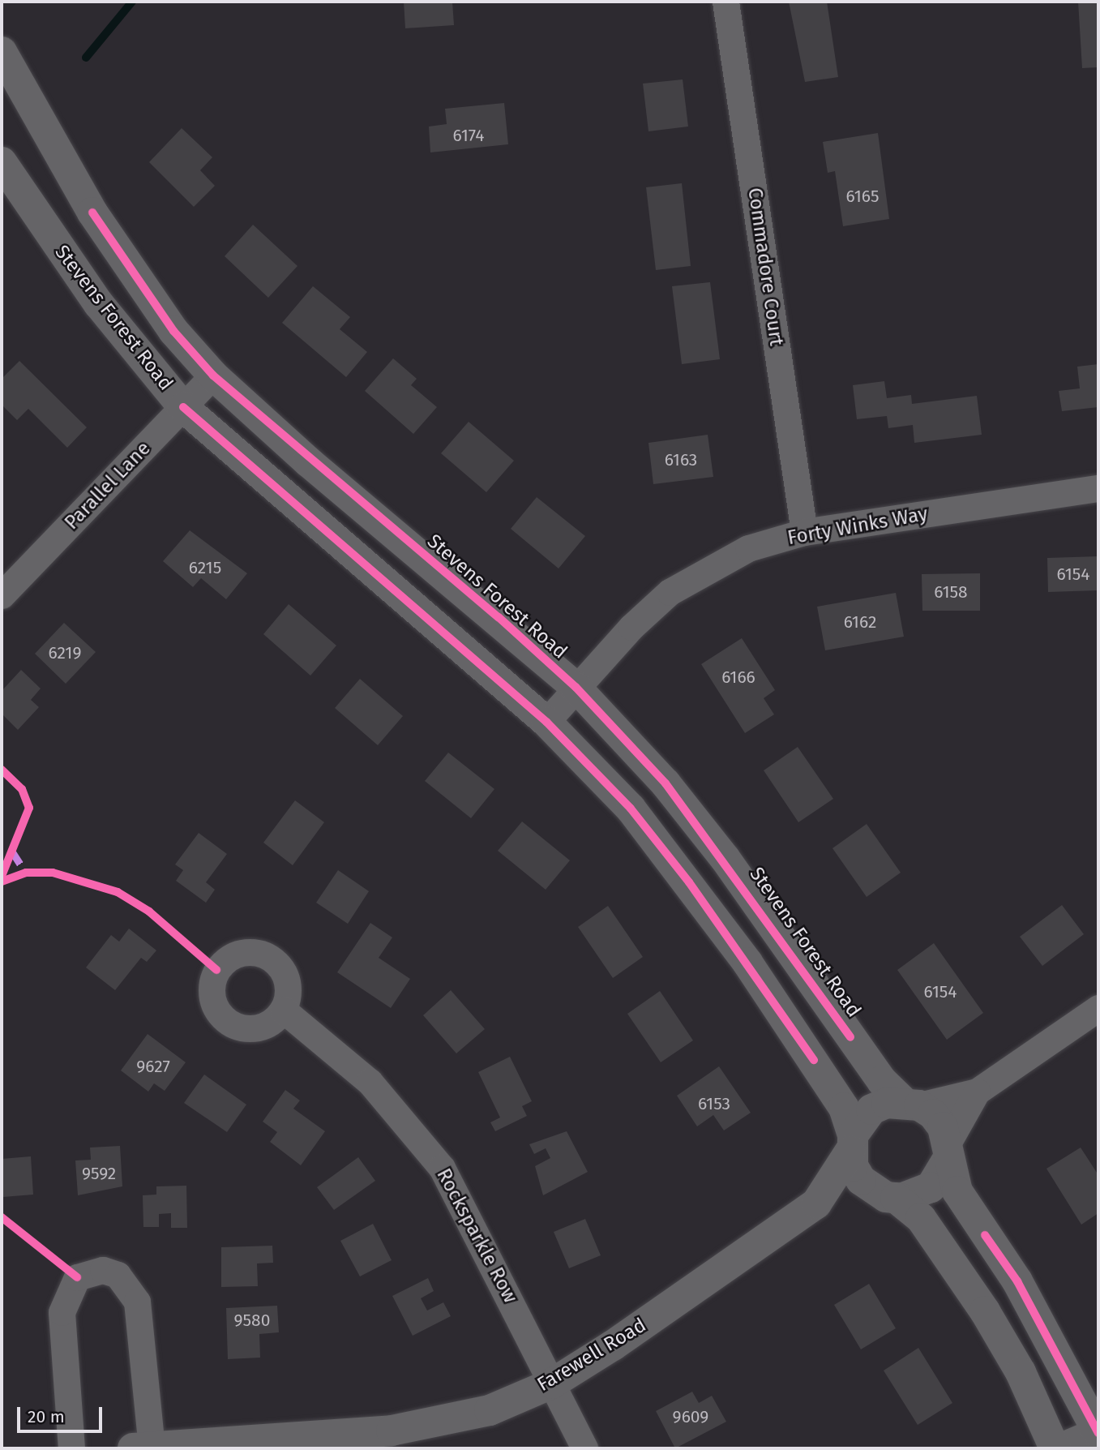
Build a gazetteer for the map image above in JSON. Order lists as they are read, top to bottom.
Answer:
{
  "streets": {
    "street": [
      "Commadore Court",
      "Stevens Forest Road",
      "Parallel Lane",
      "Forty Winks Way",
      "Rocksparkle Row",
      "Farewell Road"
    ]
  },
  "crossings": [
    ["Commadore Court", "Forty Winks Way"],
    ["Stevens Forest Road", "Parallel Lane"],
    ["Stevens Forest Road", "Forty Winks Way"],
    ["Stevens Forest Road", "Farewell Road"],
    ["Rocksparkle Row", "Farewell Road"]
  ],
  "house_numbers": [
    "6174",
    "6165",
    "6163",
    "6215",
    "6154",
    "6158",
    "6162",
    "6219",
    "6166",
    "6154",
    "9627",
    "6153",
    "9592",
    "9580",
    "9609"
  ],
  "scale_bar": "20 m"
}
